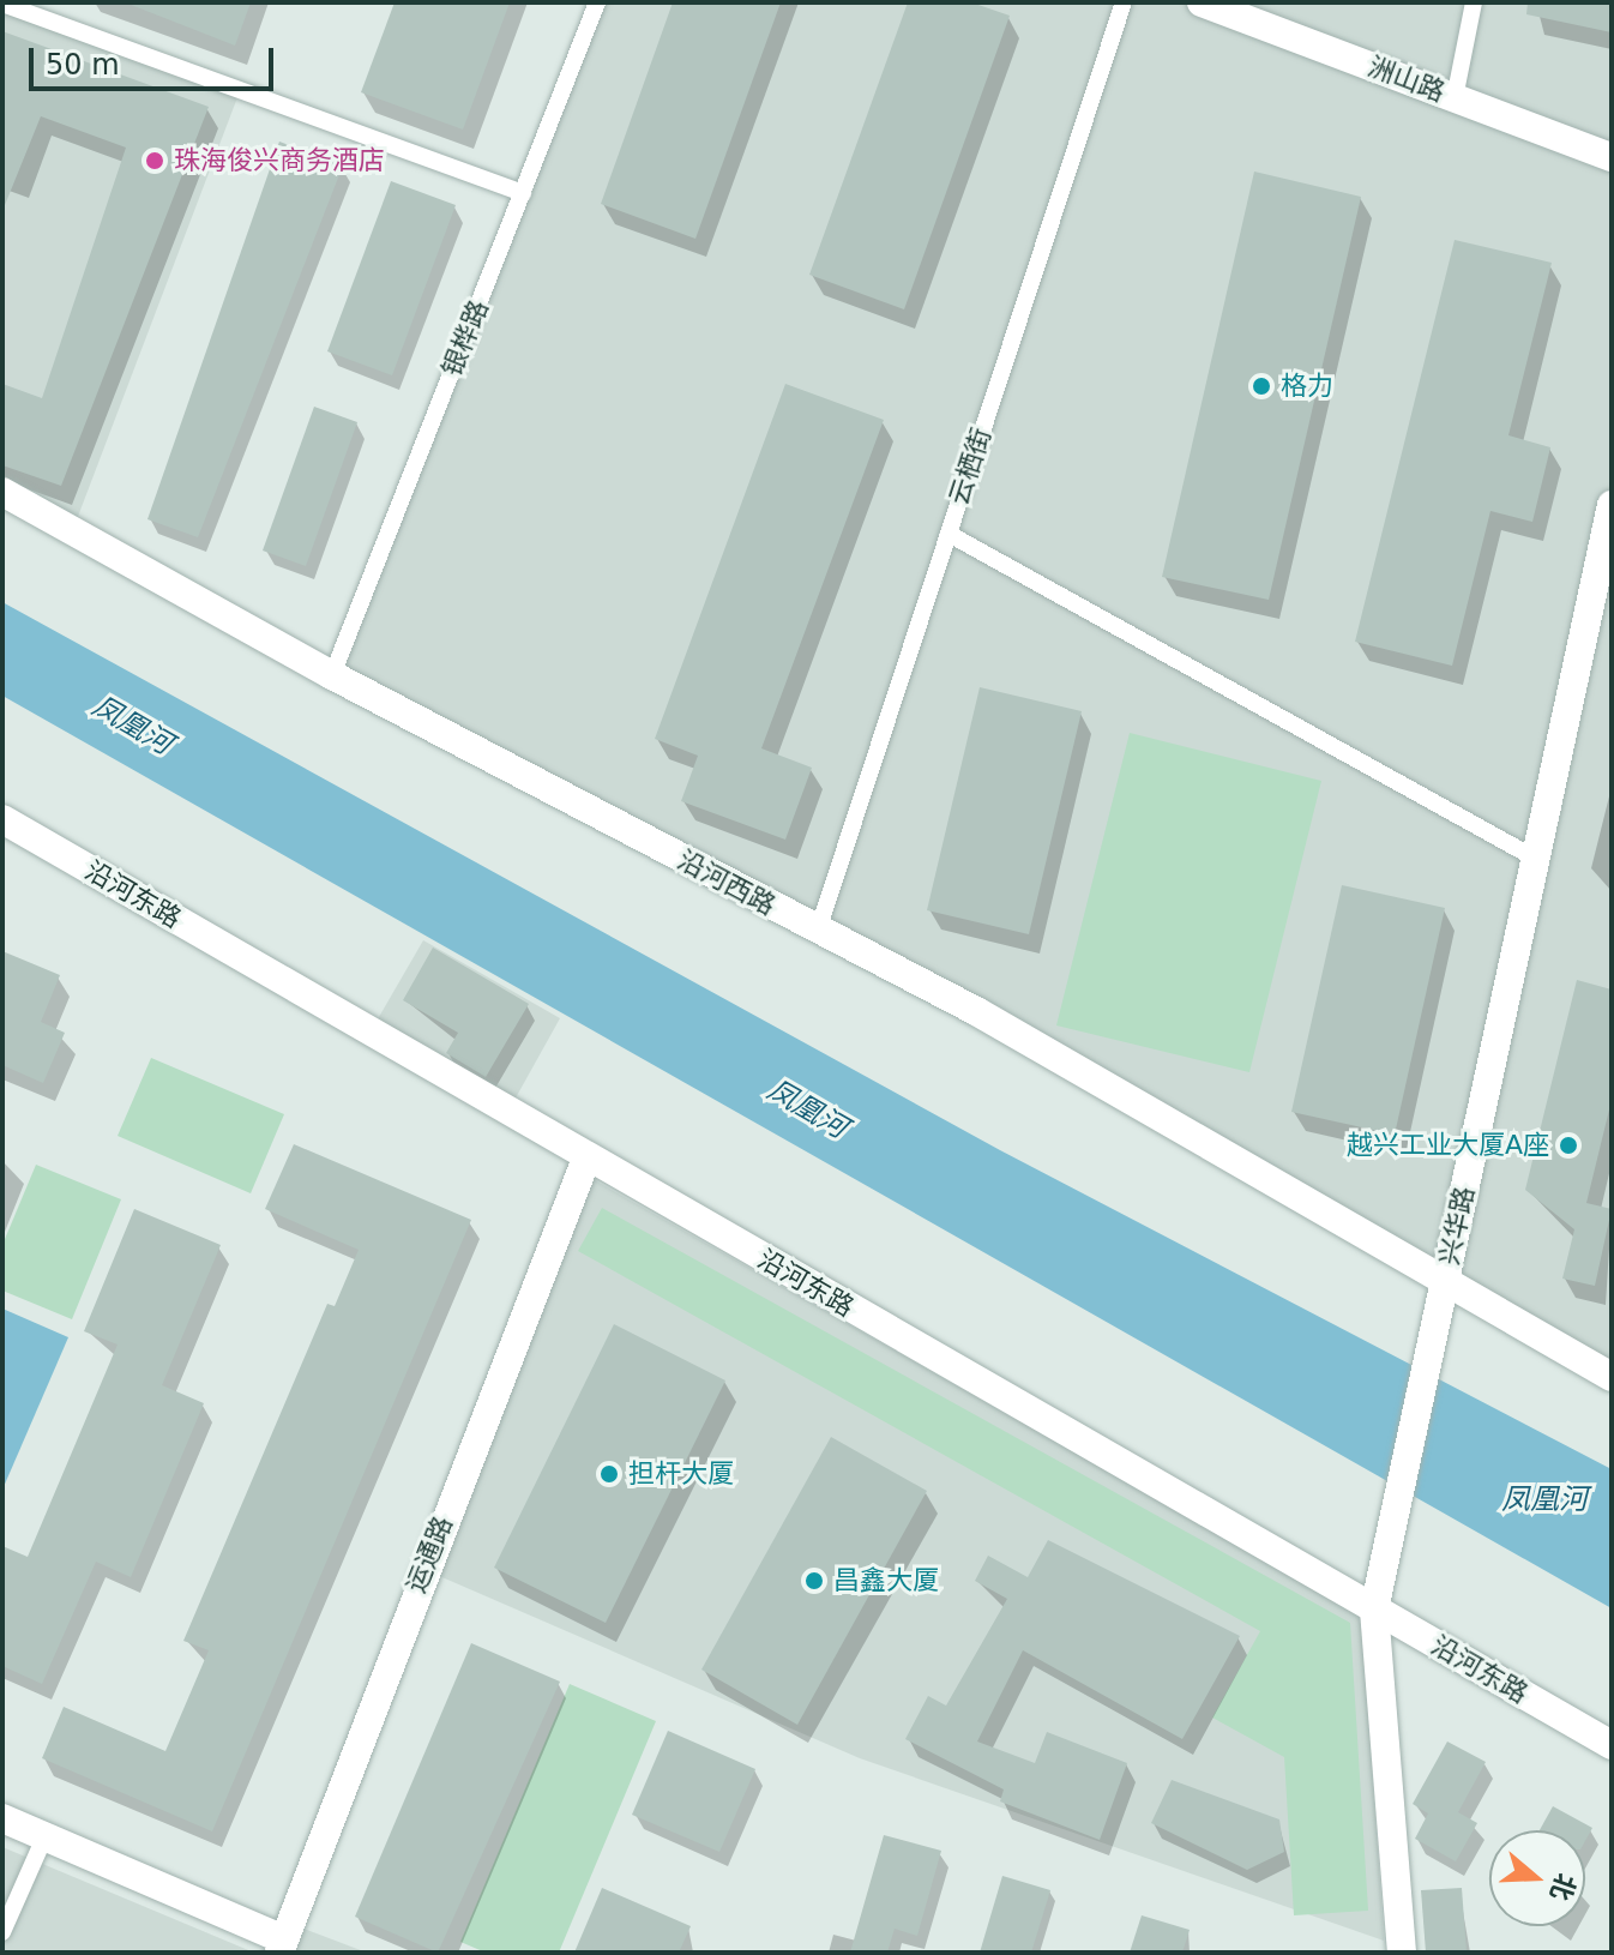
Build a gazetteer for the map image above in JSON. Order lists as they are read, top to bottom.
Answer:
{
  "streets": {
    "street": [
      "洲山路",
      "沿河西路",
      "沿河东路",
      "兴华路",
      "运通路"
    ],
    "lane": ["银桦路", "云栖街"]
  },
  "crossings": [
    ["银桦路", "沿河西路"],
    ["云栖街", "沿河西路"],
    ["沿河西路", "兴华路"],
    ["沿河东路", "兴华路"],
    ["沿河东路", "运通路"]
  ],
  "water": ["凤凰河"],
  "places": [
    "珠海俊兴商务酒店",
    "格力",
    "越兴工业大厦A座",
    "担杆大厦",
    "昌鑫大厦"
  ],
  "scale_bar": "50 m",
  "north": "right"
}
